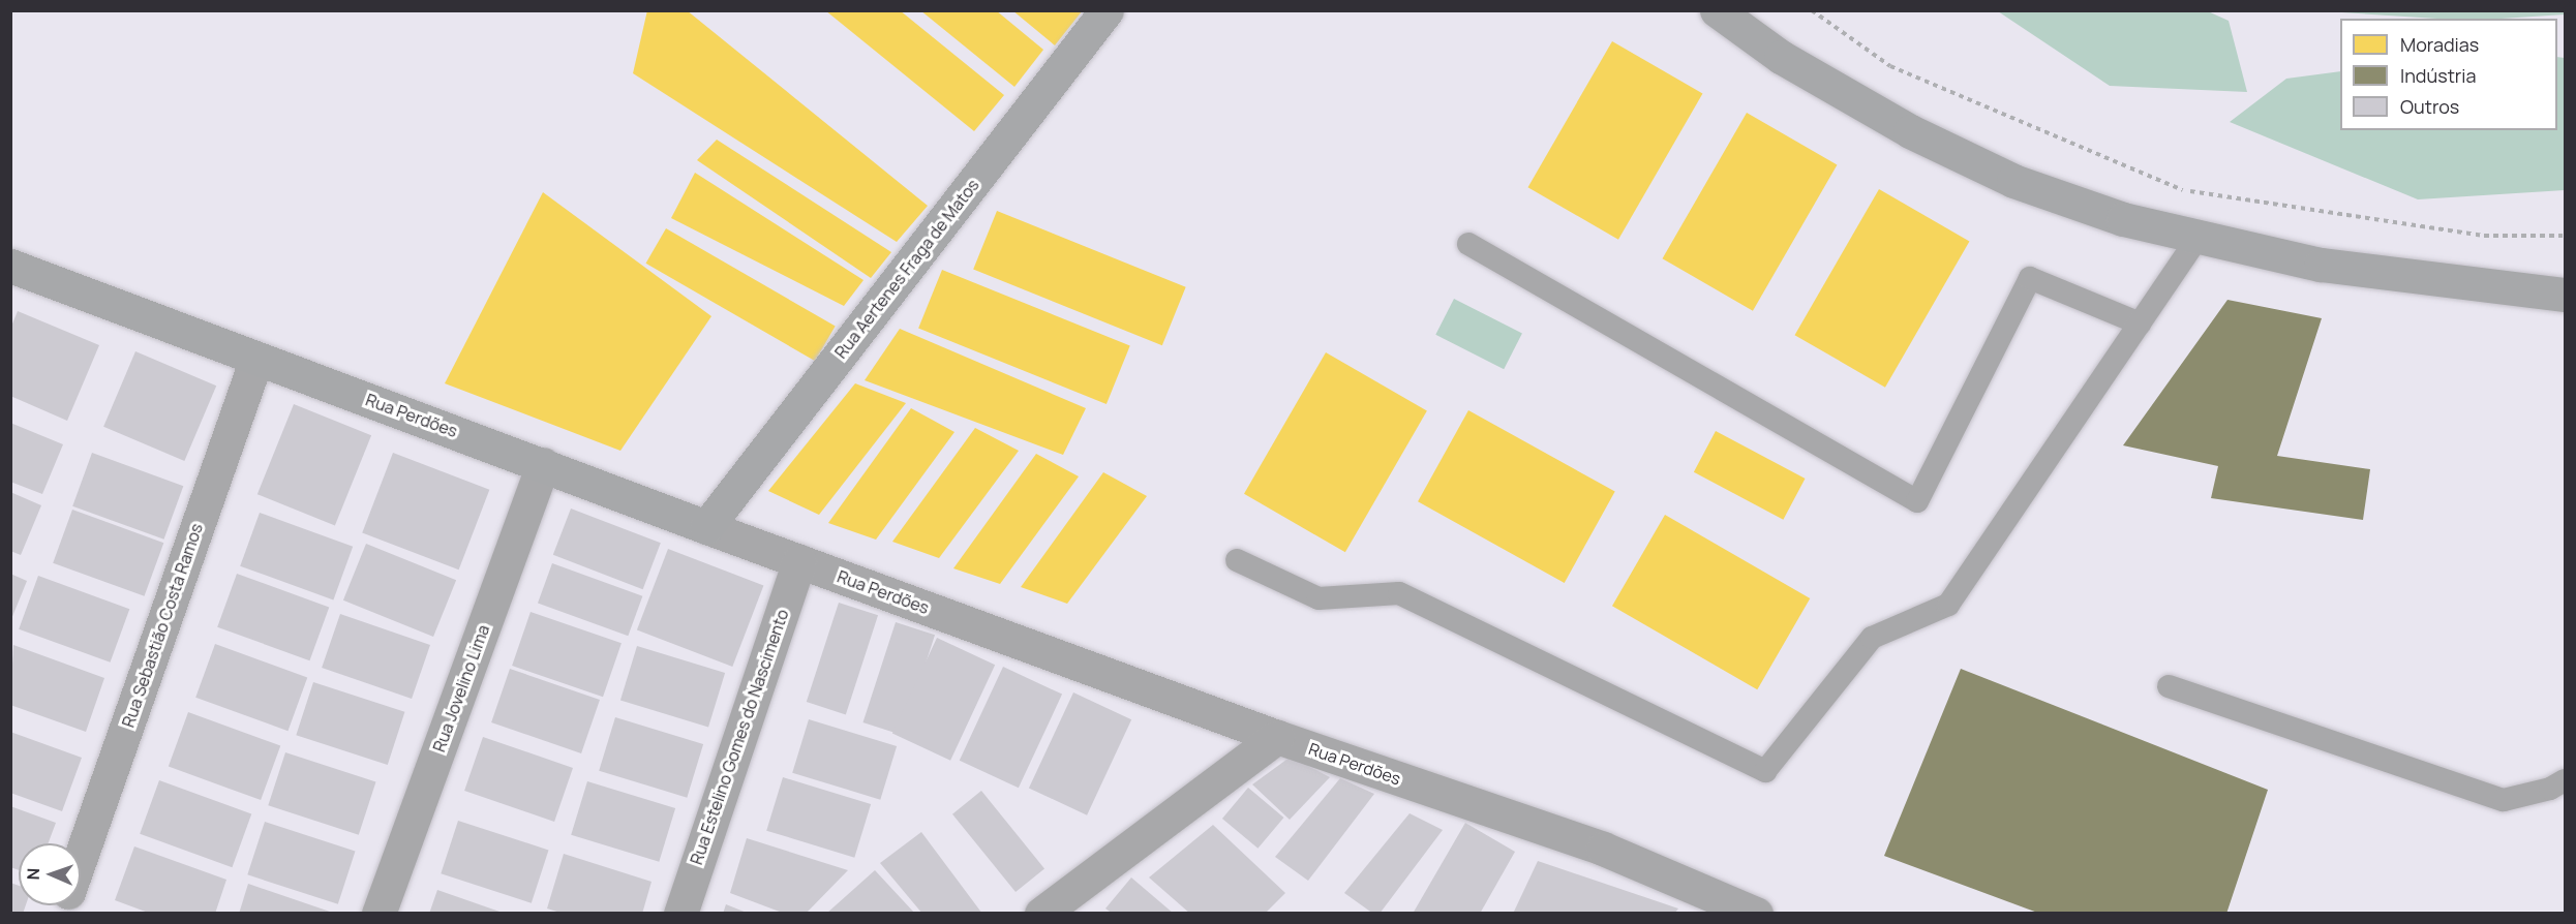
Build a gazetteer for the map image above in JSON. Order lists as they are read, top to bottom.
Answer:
{
  "streets": {
    "street": [
      "Rua Aertenes Fraga de Matos",
      "Rua Perdões",
      "Rua Sebastião Costa Ramos",
      "Rua Jovelino Lima",
      "Rua Estelino Gomes do Nascimento"
    ]
  },
  "crossings": [
    ["Rua Aertenes Fraga de Matos", "Rua Perdões"],
    ["Rua Perdões", "Rua Sebastião Costa Ramos"],
    ["Rua Perdões", "Rua Jovelino Lima"],
    ["Rua Perdões", "Rua Estelino Gomes do Nascimento"]
  ],
  "legend": ["Moradias", "Indústria", "Outros"],
  "north": "left"
}
